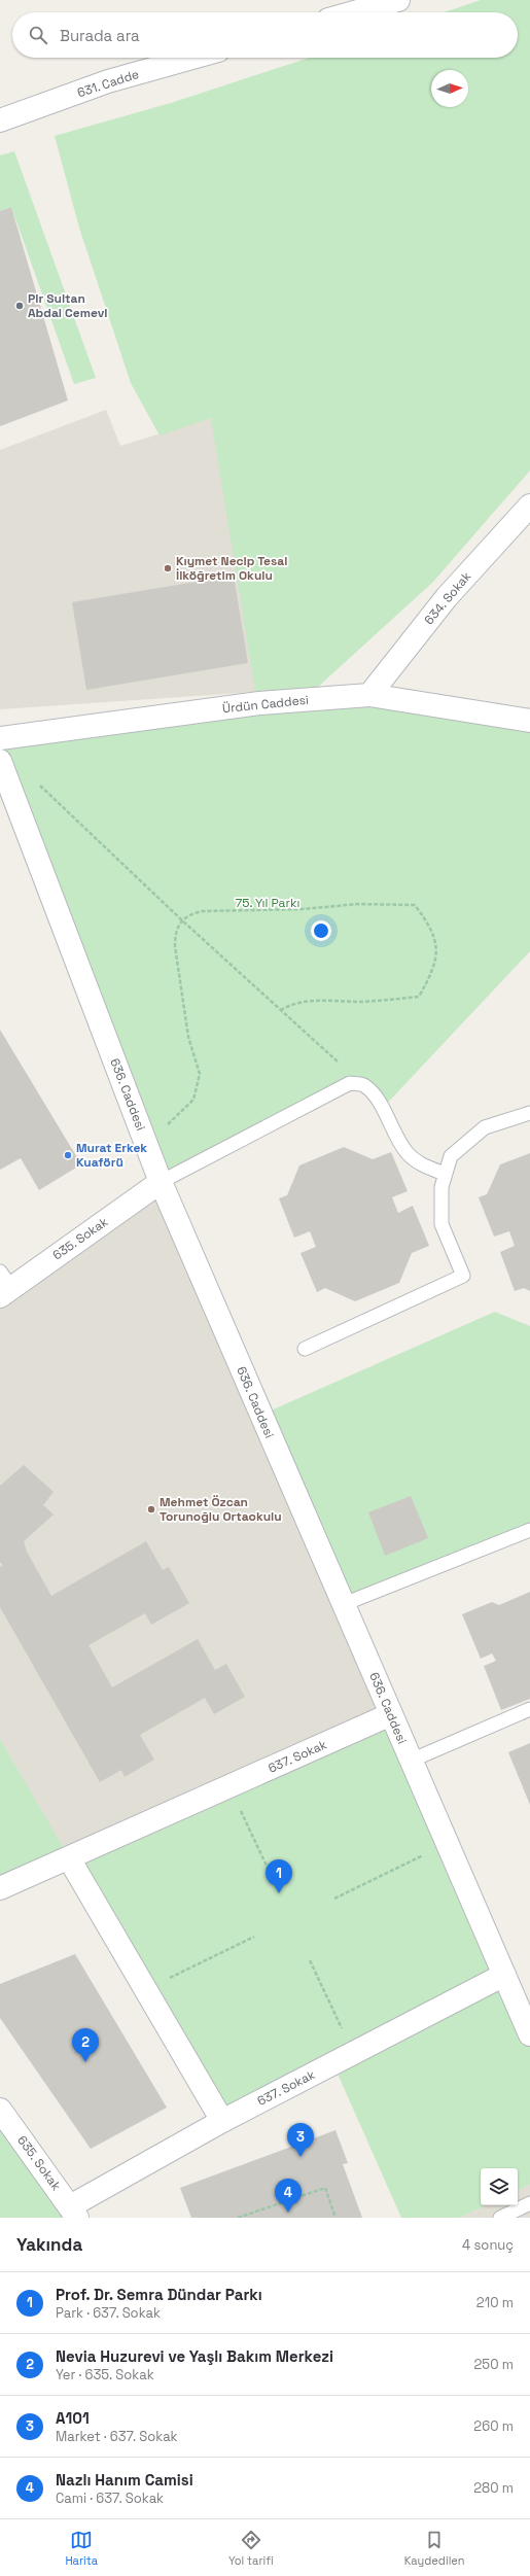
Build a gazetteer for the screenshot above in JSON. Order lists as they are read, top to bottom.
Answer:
{
  "streets": {
    "street": [
      "631. Cadde",
      "634. Sokak",
      "Ürdün Caddesi",
      "636. Caddesi",
      "635. Sokak",
      "637. Sokak"
    ]
  },
  "crossings": [
    ["634. Sokak", "Ürdün Caddesi"],
    ["636. Caddesi", "635. Sokak"],
    ["636. Caddesi", "637. Sokak"],
    ["635. Sokak", "637. Sokak"]
  ],
  "parks": ["75. Yıl Parkı"],
  "places": [
    "Pir Sultan Abdal Cemevi",
    "Kıymet Necip Tesal İlköğretim Okulu",
    "Murat Erkek Kuaförü",
    "Mehmet Özcan Torunoğlu Ortaokulu"
  ],
  "north": "right",
  "page": {
    "search": "Burada ara",
    "pins": [
      "1",
      "2",
      "3",
      "4"
    ],
    "heading": ["Yakında", "4 sonuç"],
    "list": [
      {
        "mark": "1",
        "name": "Prof. Dr. Semra Dündar Parkı",
        "note": "Park · 637. Sokak",
        "value": "210 m"
      },
      {
        "mark": "2",
        "name": "Nevia Huzurevi ve Yaşlı Bakım Merkezi",
        "note": "Yer · 635. Sokak",
        "value": "250 m"
      },
      {
        "mark": "3",
        "name": "A101",
        "note": "Market · 637. Sokak",
        "value": "260 m"
      },
      {
        "mark": "4",
        "name": "Nazlı Hanım Camisi",
        "note": "Cami · 637. Sokak",
        "value": "280 m"
      }
    ],
    "nav": ["Harita", "Yol tarifi", "Kaydedilen"]
  }
}
